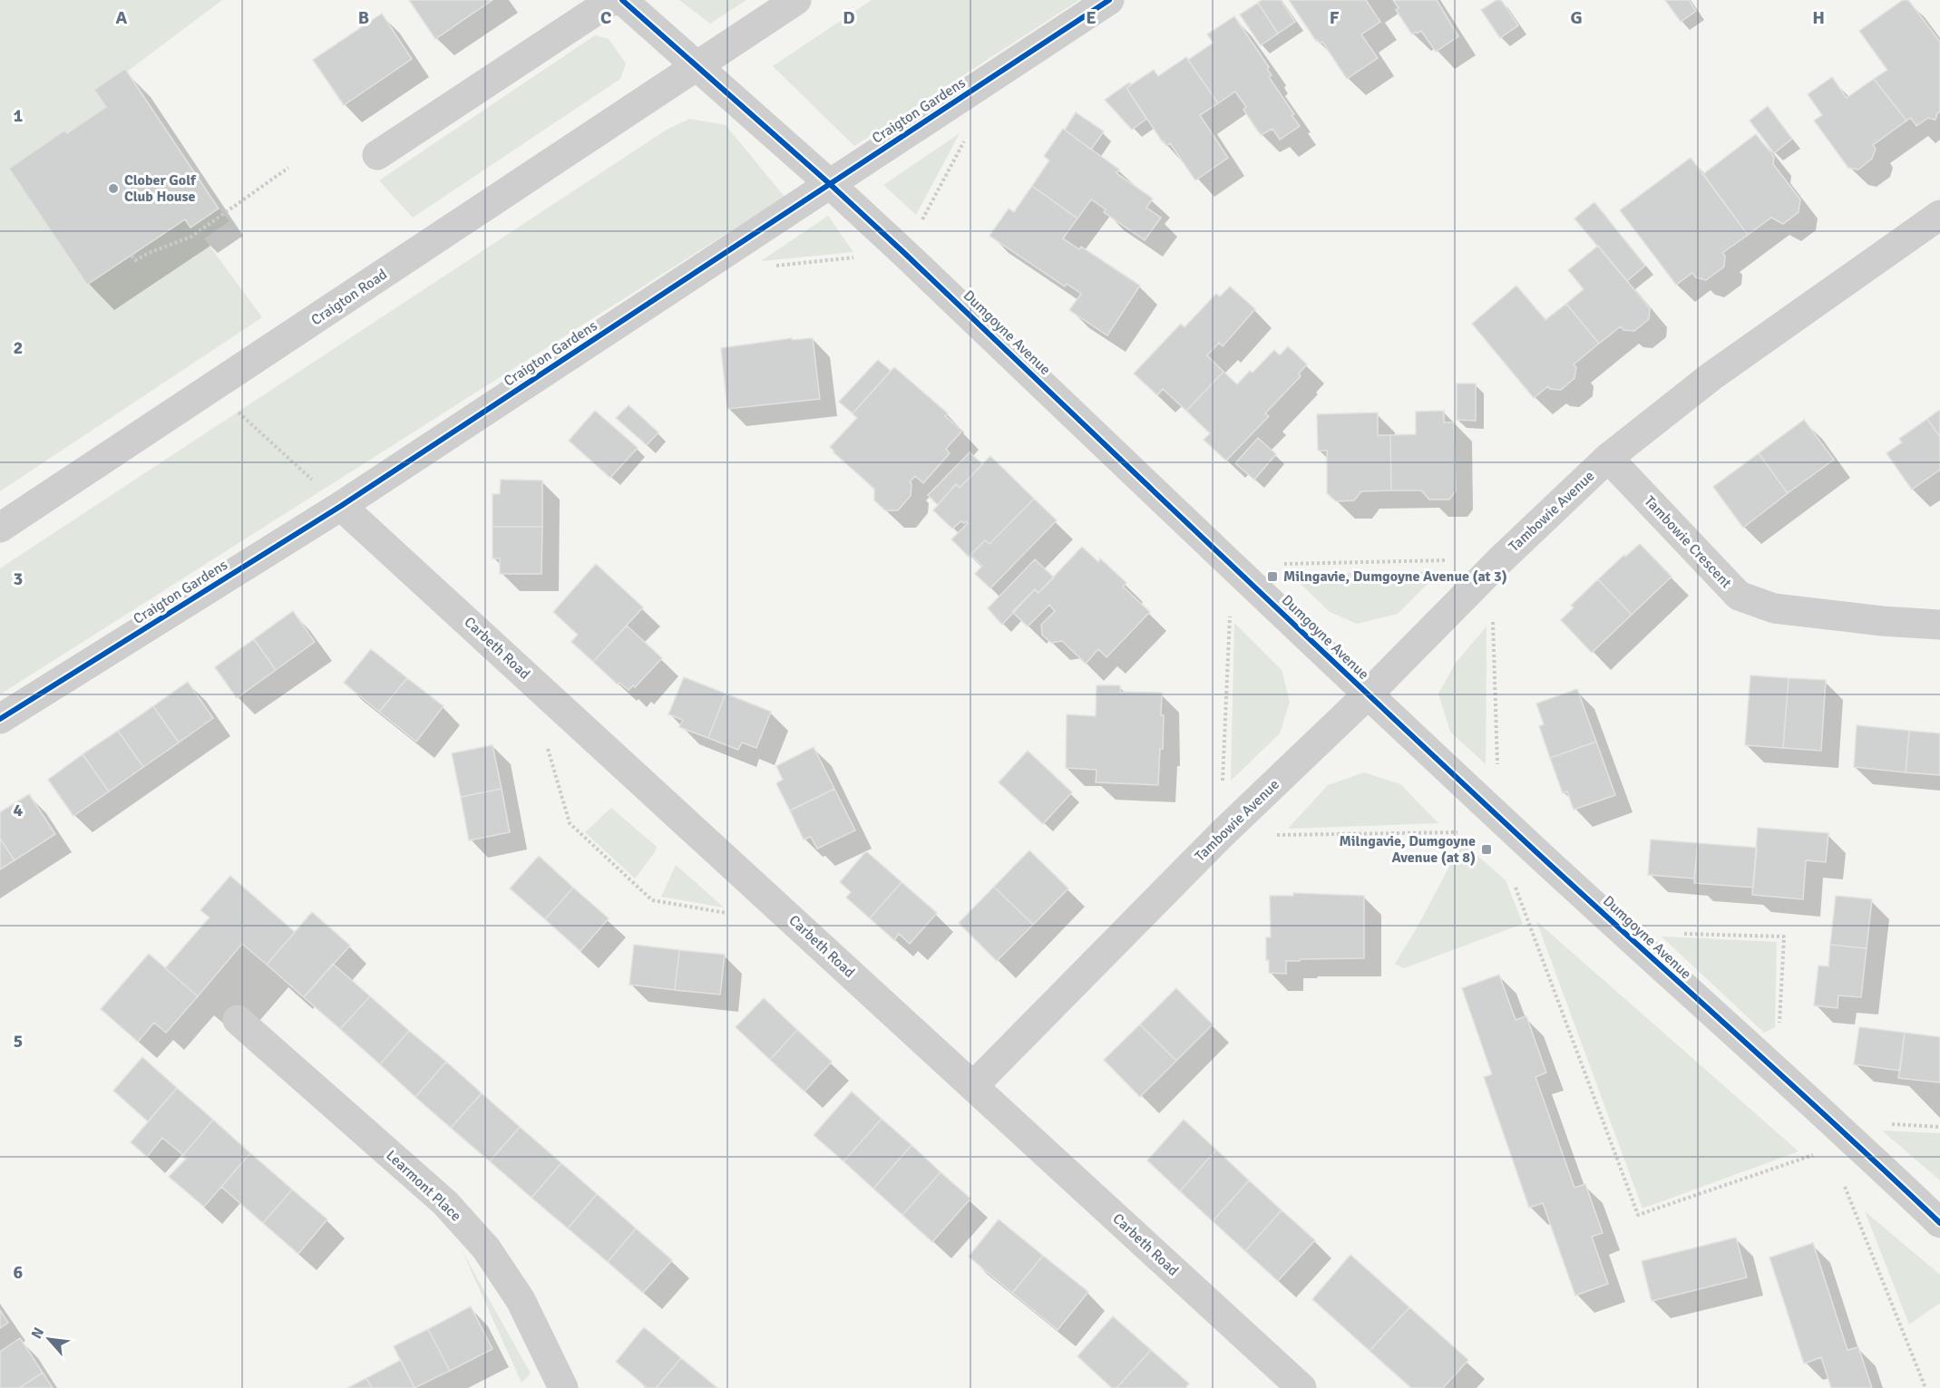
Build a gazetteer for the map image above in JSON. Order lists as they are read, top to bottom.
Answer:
{
  "streets": {
    "street": [
      "Craigton Gardens",
      "Craigton Road",
      "Dumgoyne Avenue",
      "Tambowie Avenue",
      "Tambowie Crescent",
      "Carbeth Road",
      "Learmont Place"
    ]
  },
  "crossings": [
    ["Craigton Gardens", "Dumgoyne Avenue"],
    ["Craigton Gardens", "Carbeth Road"],
    ["Craigton Road", "Dumgoyne Avenue"],
    ["Dumgoyne Avenue", "Tambowie Avenue"],
    ["Tambowie Avenue", "Tambowie Crescent"],
    ["Tambowie Avenue", "Carbeth Road"]
  ],
  "places": {
    "other": ["Clober Golf Club House"],
    "transit": ["Milngavie, Dumgoyne Avenue (at 3)", "Milngavie, Dumgoyne Avenue (at 8)"]
  },
  "north": "top left",
  "grid": {
    "columns": [
      "A",
      "B",
      "C",
      "D",
      "E",
      "F",
      "G",
      "H"
    ],
    "rows": [
      "1",
      "2",
      "3",
      "4",
      "5",
      "6"
    ]
  }
}
